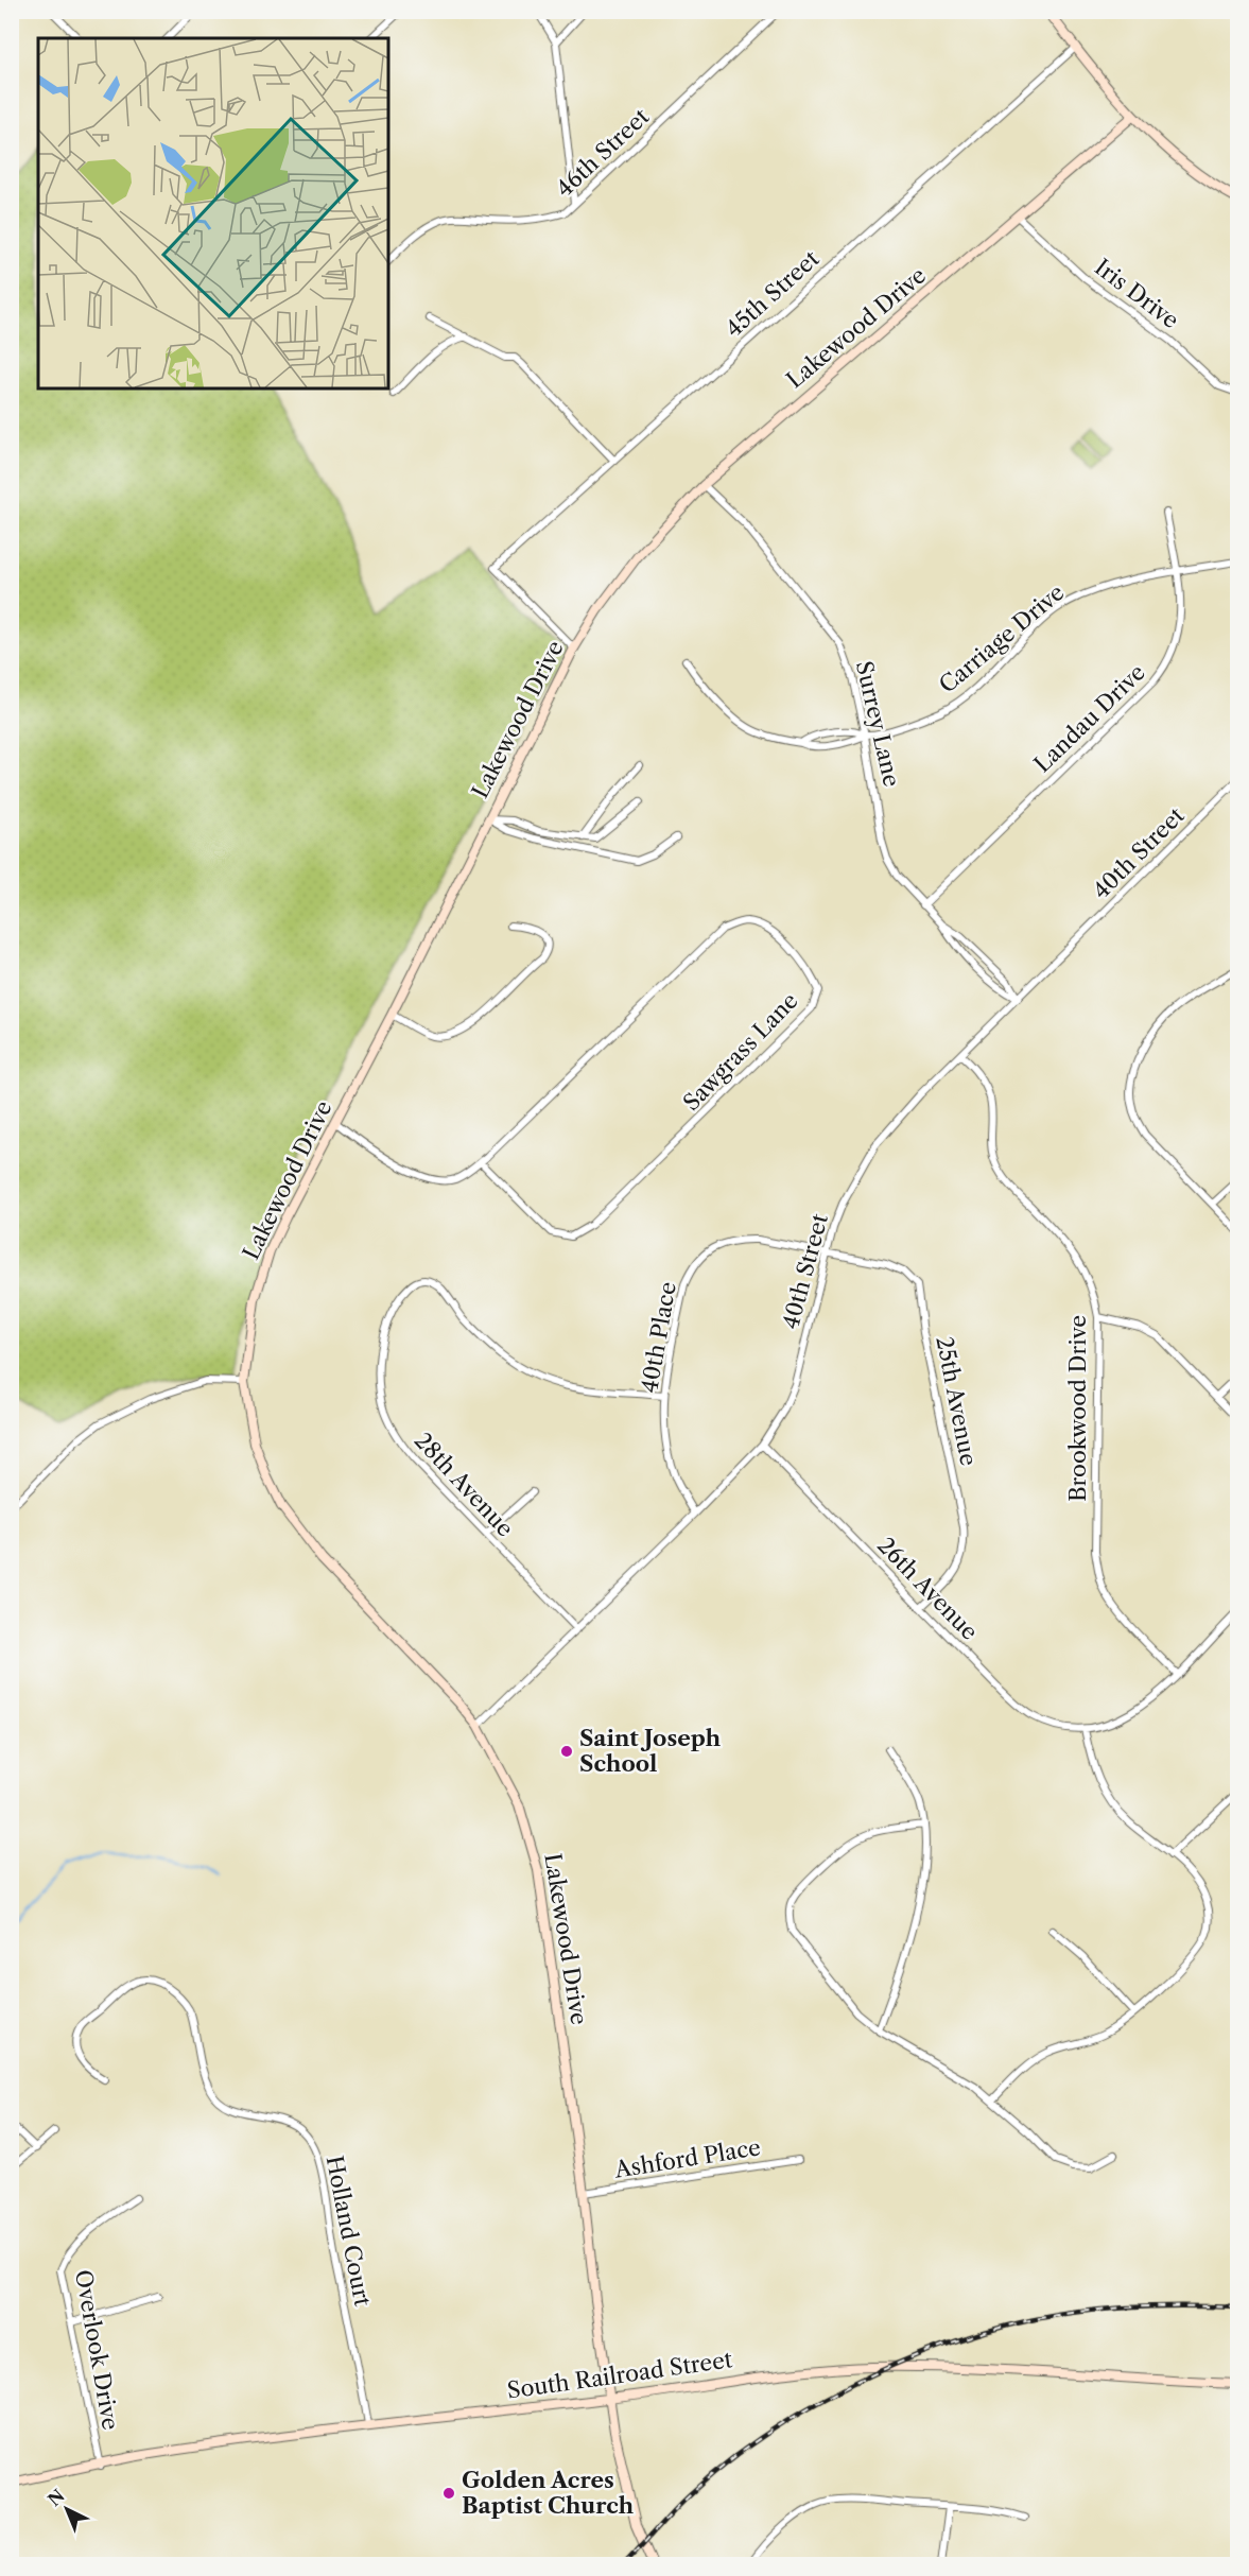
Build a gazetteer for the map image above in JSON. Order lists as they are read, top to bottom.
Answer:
{
  "streets": {
    "street": [
      "46th Street",
      "45th Street",
      "Iris Drive",
      "Lakewood Drive",
      "Carriage Drive",
      "Landau Drive",
      "Surrey Lane",
      "40th Street",
      "Sawgrass Lane",
      "40th Place",
      "25th Avenue",
      "Brookwood Drive",
      "28th Avenue",
      "26th Avenue",
      "Ashford Place",
      "Holland Court",
      "Overlook Drive",
      "South Railroad Street"
    ]
  },
  "crossings": [
    ["45th Street", "Lakewood Drive"],
    ["Iris Drive", "Lakewood Drive"],
    ["Lakewood Drive", "Surrey Lane"],
    ["Lakewood Drive", "40th Street"],
    ["Lakewood Drive", "Sawgrass Lane"],
    ["Lakewood Drive", "Ashford Place"],
    ["Lakewood Drive", "South Railroad Street"],
    ["Carriage Drive", "Landau Drive"],
    ["Carriage Drive", "Surrey Lane"],
    ["Landau Drive", "Surrey Lane"],
    ["Surrey Lane", "40th Street"],
    ["40th Street", "40th Place"],
    ["40th Street", "25th Avenue"],
    ["40th Street", "Brookwood Drive"],
    ["40th Street", "28th Avenue"],
    ["40th Street", "26th Avenue"],
    ["40th Place", "25th Avenue"],
    ["40th Place", "28th Avenue"],
    ["25th Avenue", "26th Avenue"],
    ["Holland Court", "South Railroad Street"],
    ["Overlook Drive", "South Railroad Street"]
  ],
  "places": ["Saint Joseph School", "Golden Acres Baptist Church"],
  "north": "top left"
}
